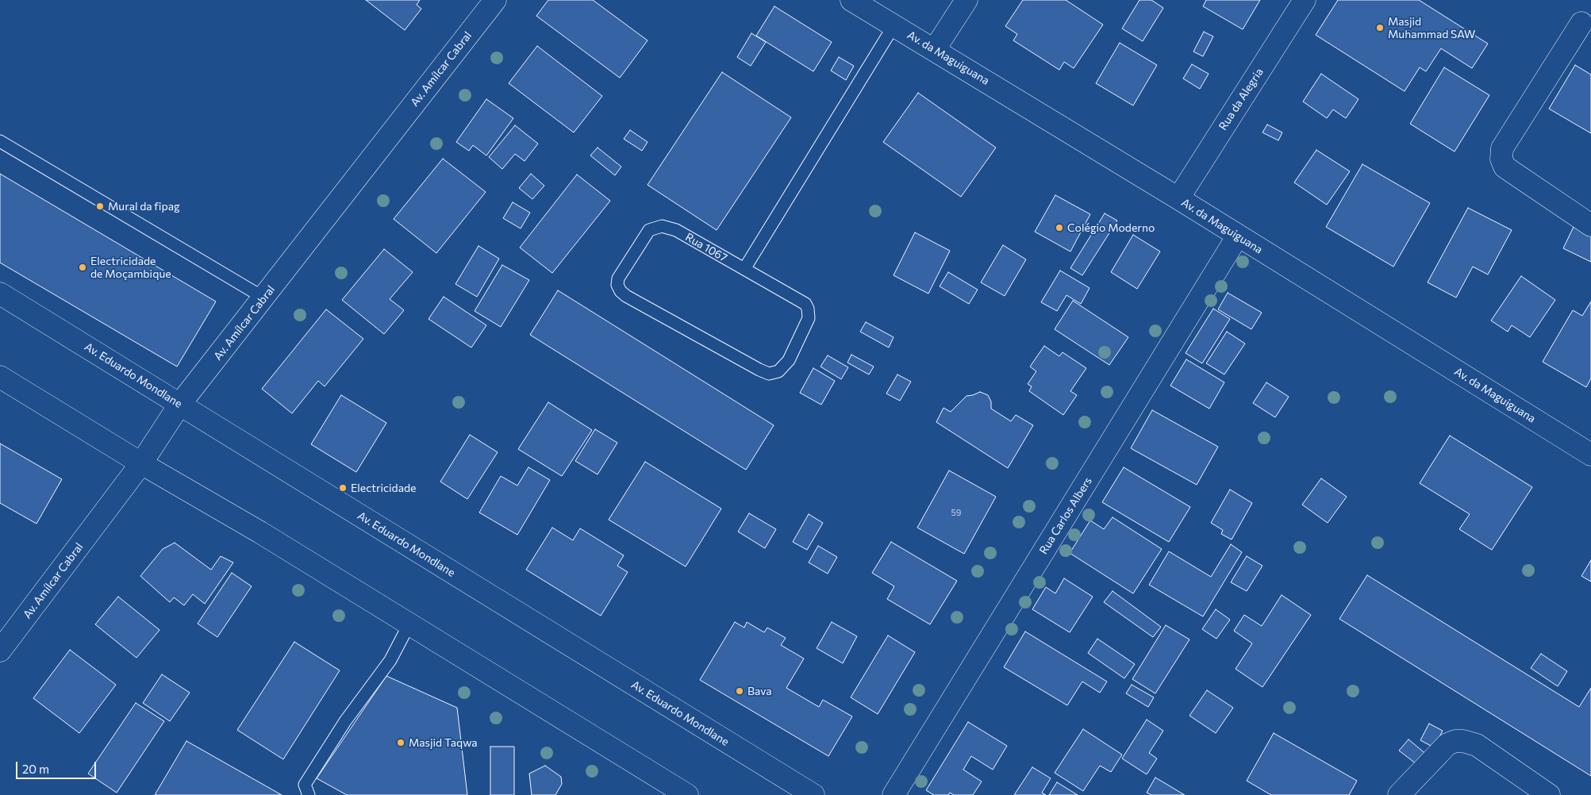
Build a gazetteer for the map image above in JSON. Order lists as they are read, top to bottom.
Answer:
{
  "streets": {
    "street": [
      "Av. da Maguiguana",
      "Av. Amílcar Cabral",
      "Rua da Alegria",
      "Av. Eduardo Mondlane",
      "Rua Carlos Albers"
    ],
    "lane": ["Rua 1067"]
  },
  "crossings": [
    ["Av. da Maguiguana", "Rua da Alegria"],
    ["Av. da Maguiguana", "Rua Carlos Albers"],
    ["Av. Amílcar Cabral", "Av. Eduardo Mondlane"]
  ],
  "places": [
    "Masjid Muhammad SAW",
    "Mural da fipag",
    "Colégio Moderno",
    "Electricidade de Moçambique",
    "Electricidade",
    "Bava",
    "Masjid Taqwa"
  ],
  "house_numbers": ["59"],
  "scale_bar": "20 m"
}
